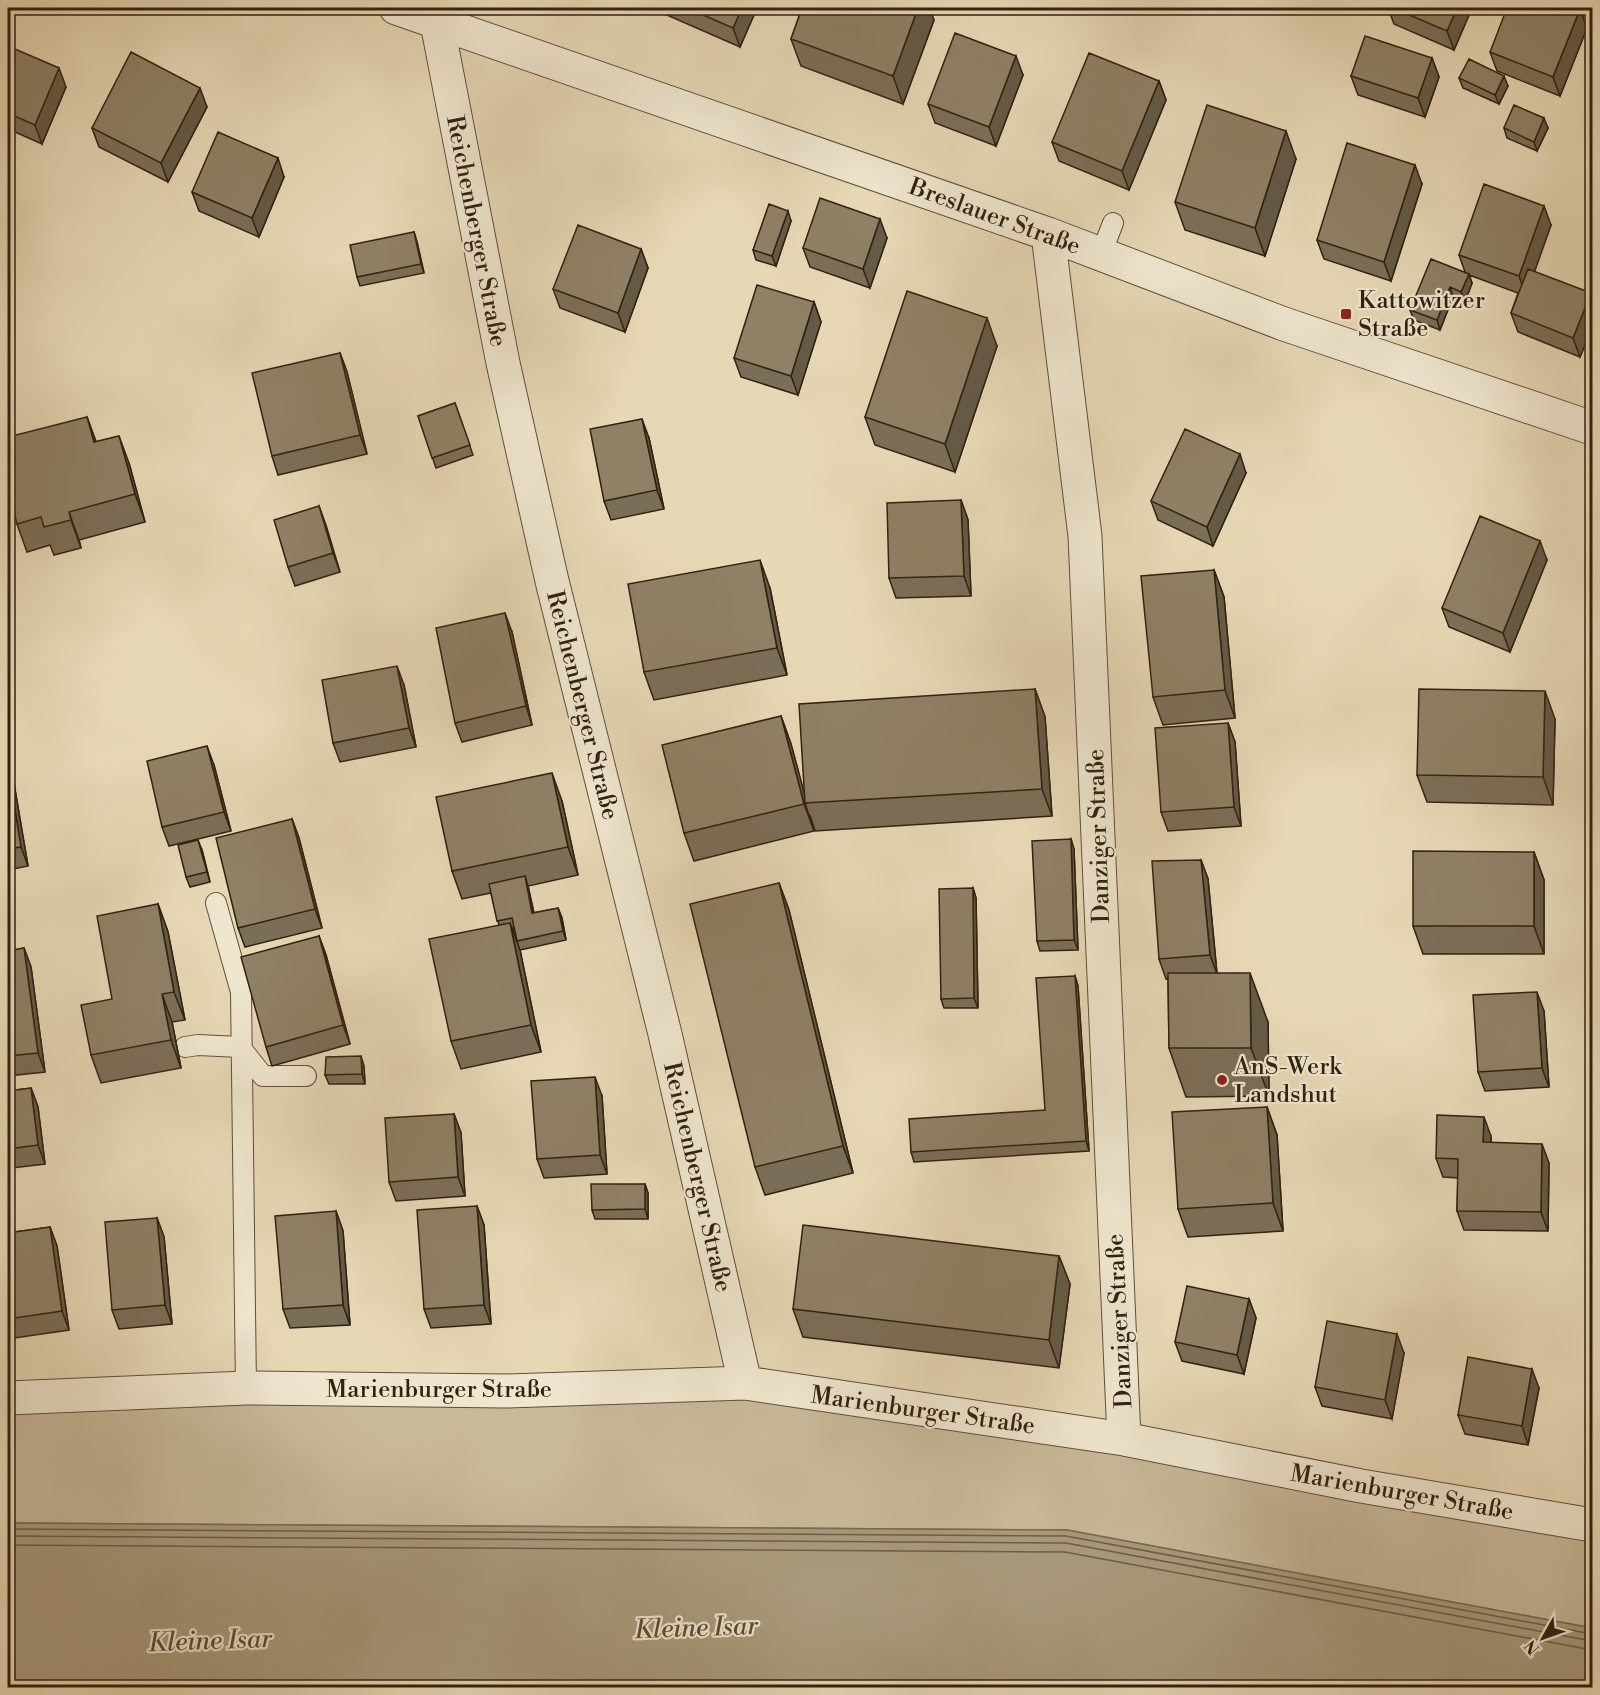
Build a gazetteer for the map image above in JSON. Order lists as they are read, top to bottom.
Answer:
{
  "streets": {
    "street": [
      "Breslauer Straße",
      "Reichenberger Straße",
      "Danziger Straße",
      "Marienburger Straße"
    ]
  },
  "crossings": [
    ["Breslauer Straße", "Reichenberger Straße"],
    ["Breslauer Straße", "Danziger Straße"],
    ["Reichenberger Straße", "Marienburger Straße"],
    ["Danziger Straße", "Marienburger Straße"]
  ],
  "water": ["Kleine Isar"],
  "places": {
    "transit": ["Kattowitzer Straße"],
    "other": ["AnS-Werk Landshut"]
  },
  "north": "bottom left"
}
